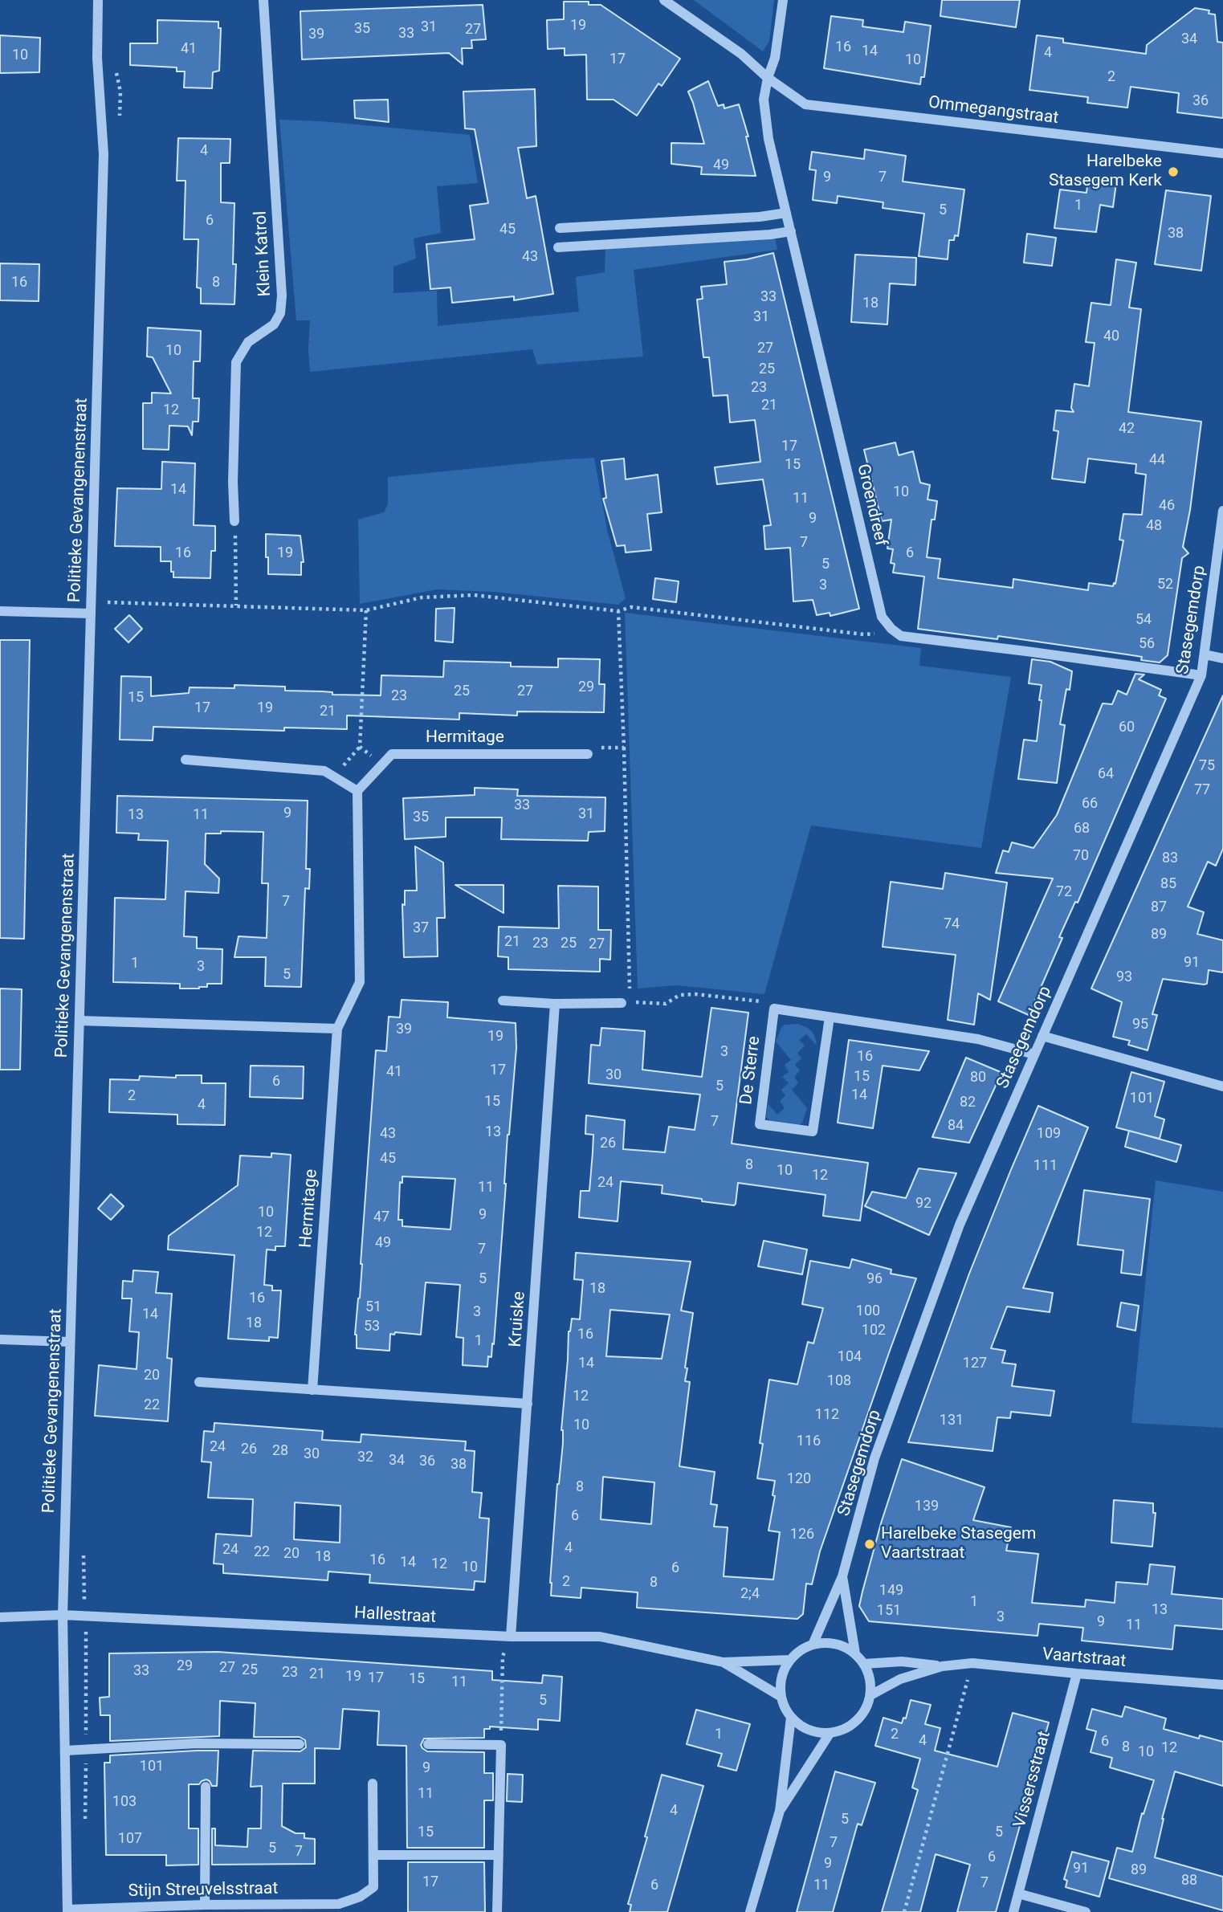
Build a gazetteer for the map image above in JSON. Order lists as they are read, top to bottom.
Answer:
{
  "streets": {
    "street": [
      "Ommegangstraat",
      "Klein Katrol",
      "Politieke Gevangenenstraat",
      "Groendreef",
      "Stasegemdorp",
      "Hermitage",
      "De Sterre",
      "Kruiske",
      "Hallestraat",
      "Vaartstraat",
      "Vissersstraat",
      "Stijn Streuvelsstraat"
    ]
  },
  "crossings": [
    ["Ommegangstraat", "Groendreef"],
    ["Politieke Gevangenenstraat", "Hallestraat"],
    ["Politieke Gevangenenstraat", "Stijn Streuvelsstraat"],
    ["Stasegemdorp", "Hallestraat"],
    ["Stasegemdorp", "Vaartstraat"],
    ["Kruiske", "Hallestraat"],
    ["Hallestraat", "Vaartstraat"],
    ["Vaartstraat", "Vissersstraat"]
  ],
  "places": ["Harelbeke Stasegem Kerk", "Harelbeke Stasegem Vaartstraat"],
  "house_numbers": [
    "19",
    "31",
    "35",
    "27",
    "33",
    "39",
    "34",
    "16",
    "41",
    "14",
    "4",
    "10",
    "17",
    "10",
    "2",
    "36",
    "4",
    "49",
    "9",
    "7",
    "1",
    "5",
    "6",
    "45",
    "38",
    "43",
    "16",
    "8",
    "33",
    "18",
    "31",
    "40",
    "27",
    "10",
    "25",
    "23",
    "21",
    "12",
    "42",
    "17",
    "44",
    "15",
    "14",
    "10",
    "11",
    "46",
    "9",
    "48",
    "7",
    "16",
    "19",
    "6",
    "5",
    "52",
    "3",
    "54",
    "56",
    "29",
    "25",
    "27",
    "23",
    "15",
    "17",
    "19",
    "21",
    "60",
    "75",
    "64",
    "77",
    "66",
    "33",
    "9",
    "31",
    "13",
    "11",
    "35",
    "68",
    "70",
    "83",
    "85",
    "72",
    "7",
    "87",
    "74",
    "37",
    "89",
    "21",
    "23",
    "25",
    "27",
    "91",
    "1",
    "3",
    "5",
    "93",
    "95",
    "39",
    "19",
    "3",
    "16",
    "17",
    "41",
    "30",
    "15",
    "80",
    "6",
    "5",
    "14",
    "2",
    "101",
    "15",
    "82",
    "4",
    "7",
    "84",
    "13",
    "43",
    "109",
    "26",
    "45",
    "8",
    "111",
    "10",
    "12",
    "24",
    "11",
    "92",
    "10",
    "9",
    "47",
    "12",
    "49",
    "7",
    "5",
    "96",
    "18",
    "16",
    "51",
    "100",
    "3",
    "14",
    "18",
    "53",
    "102",
    "16",
    "1",
    "104",
    "14",
    "127",
    "20",
    "108",
    "12",
    "22",
    "112",
    "131",
    "10",
    "116",
    "24",
    "26",
    "28",
    "30",
    "32",
    "34",
    "36",
    "38",
    "120",
    "8",
    "139",
    "6",
    "126",
    "4",
    "24",
    "22",
    "20",
    "18",
    "16",
    "14",
    "12",
    "10",
    "6",
    "2",
    "8",
    "149",
    "2;4",
    "1",
    "13",
    "151",
    "3",
    "9",
    "11",
    "29",
    "27",
    "25",
    "33",
    "23",
    "21",
    "19",
    "17",
    "15",
    "11",
    "5",
    "1",
    "2",
    "4",
    "6",
    "8",
    "12",
    "10",
    "101",
    "9",
    "11",
    "103",
    "4",
    "5",
    "15",
    "5",
    "107",
    "7",
    "5",
    "7",
    "6",
    "9",
    "91",
    "89",
    "88",
    "17",
    "7",
    "6",
    "11"
  ]
}
